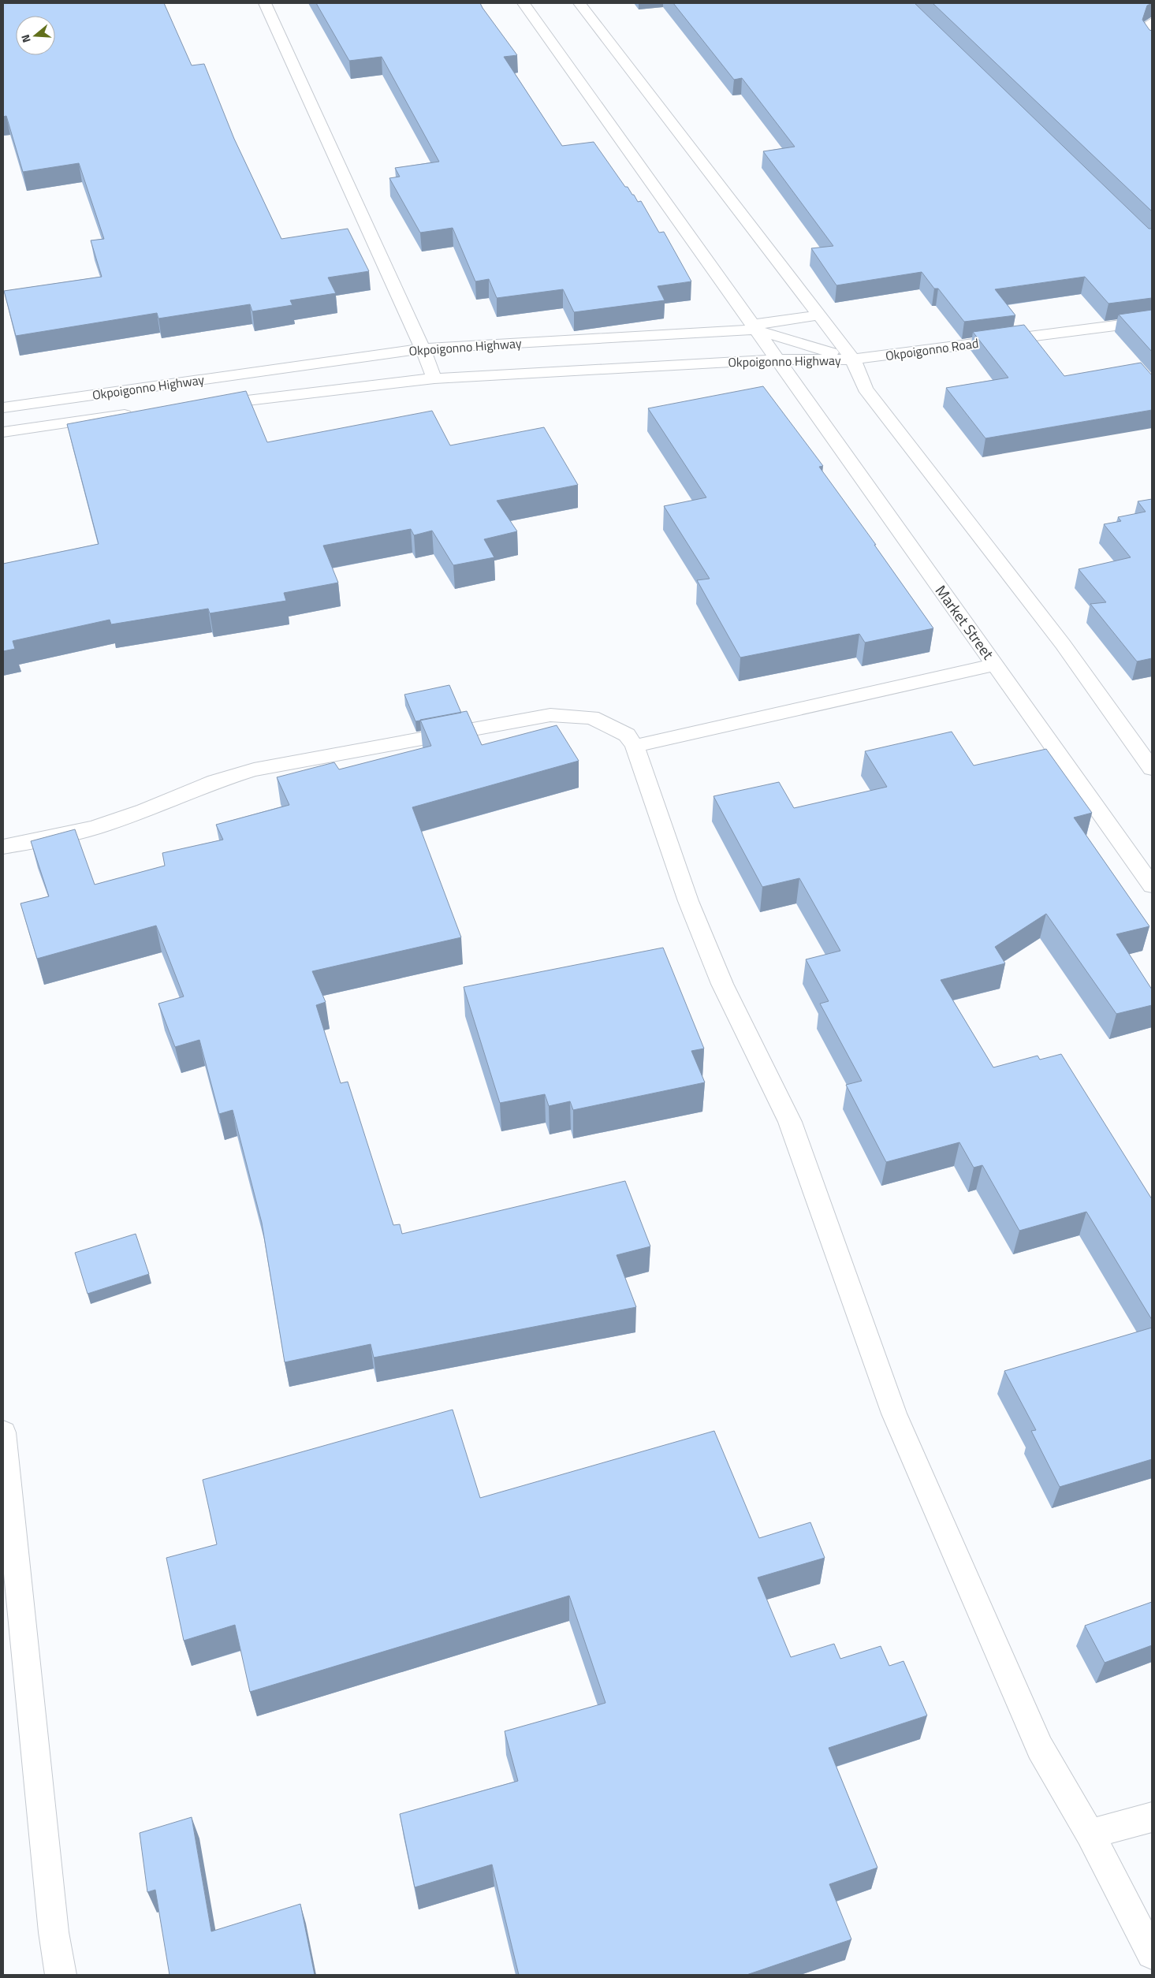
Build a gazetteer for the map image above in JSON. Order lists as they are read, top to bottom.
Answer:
{
  "streets": {
    "street": ["Okpoigonno Highway", "Okpoigonno Road", "Market Street"]
  },
  "crossings": [
    ["Okpoigonno Highway", "Okpoigonno Road"],
    ["Okpoigonno Highway", "Market Street"]
  ],
  "north": "left"
}
